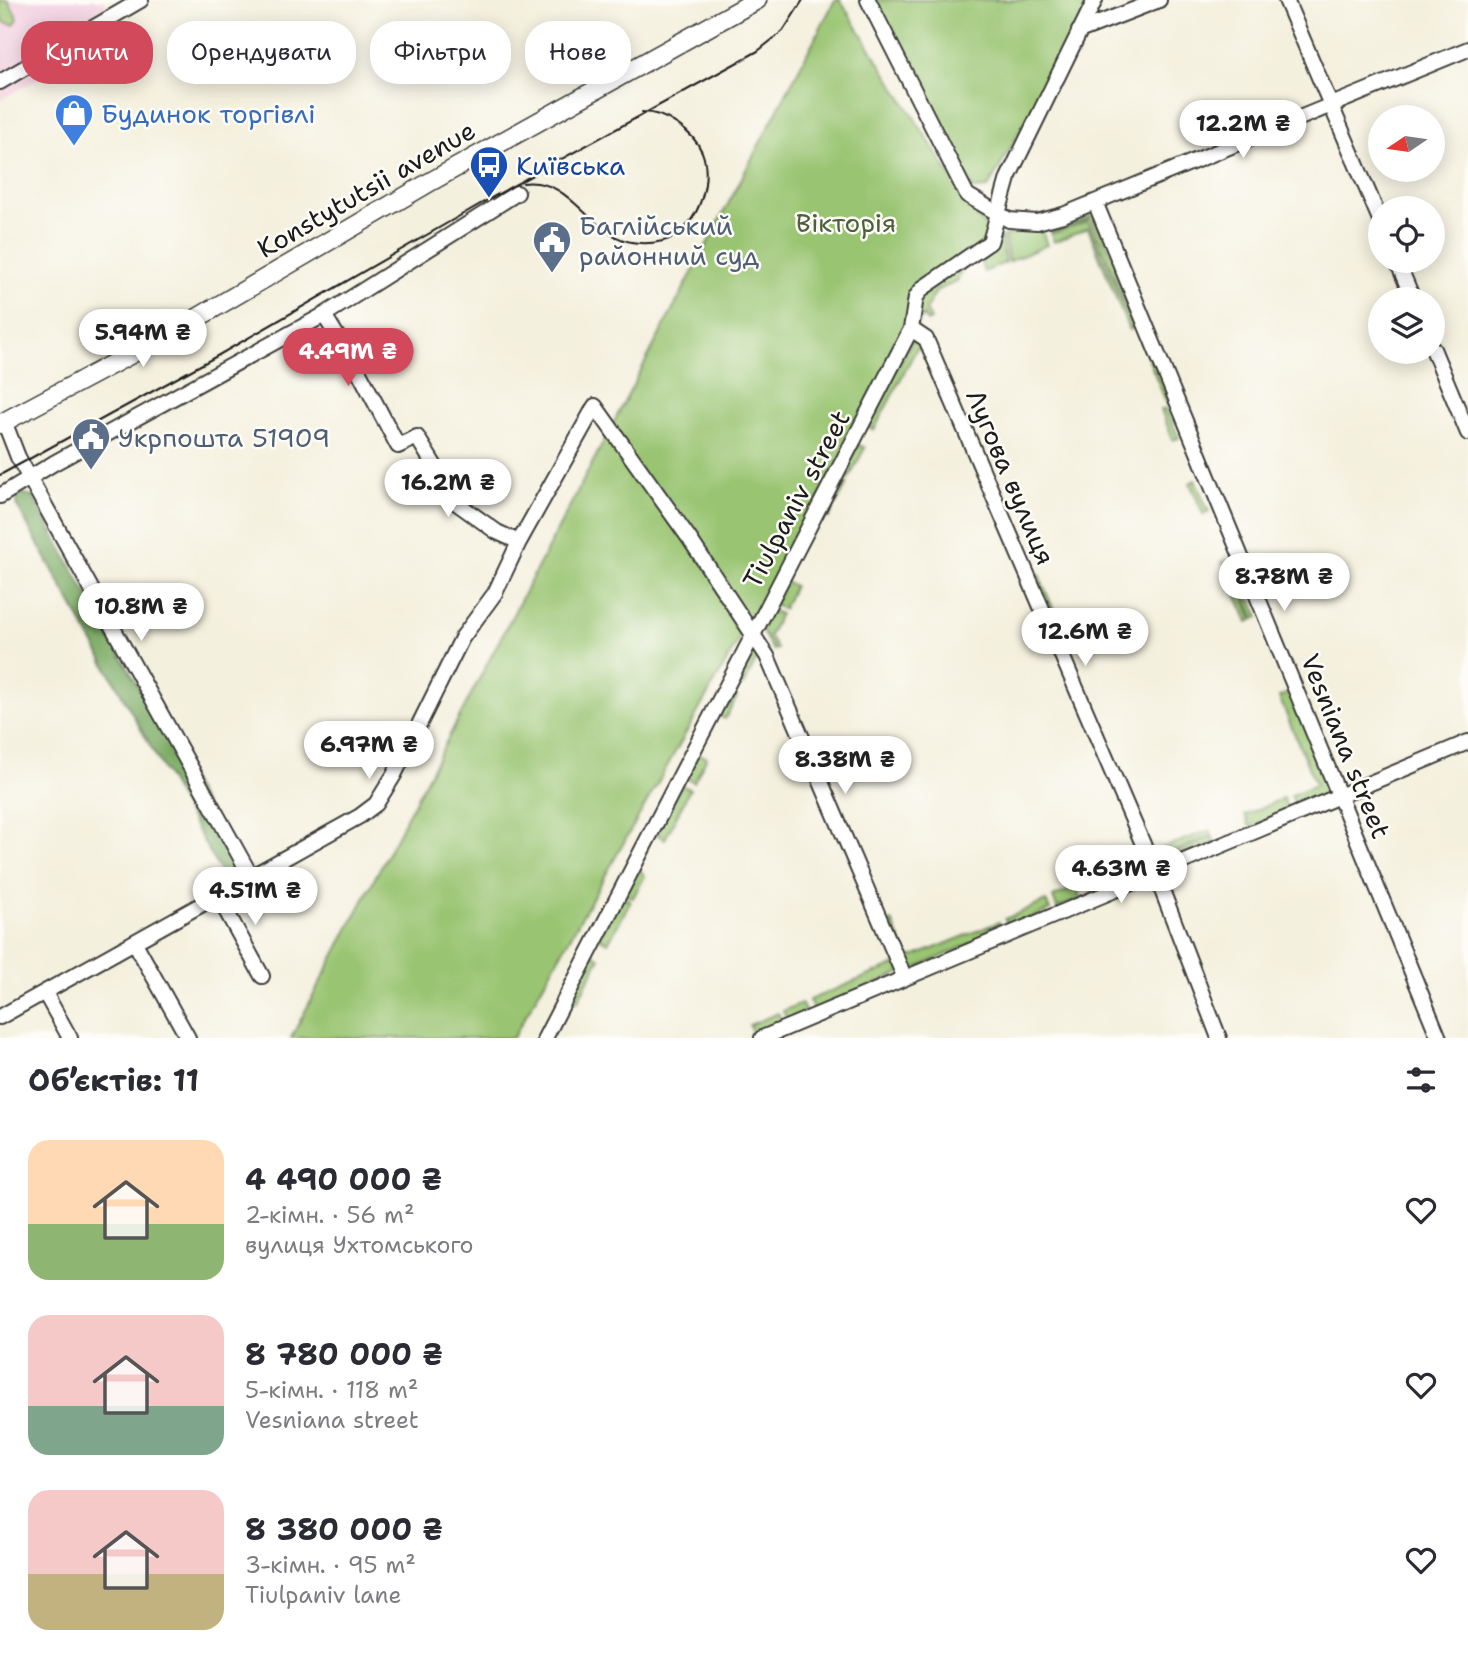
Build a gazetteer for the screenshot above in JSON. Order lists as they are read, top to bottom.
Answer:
{
  "streets": {
    "street": [
      "Konstytutsii avenue",
      "Лугова вулиця",
      "Tiulpaniv street",
      "Vesniana street"
    ]
  },
  "crossings": [
    ["Лугова вулиця", "Tiulpaniv street"]
  ],
  "parks": ["Вікторія"],
  "places": {
    "shop": ["Будинок торгівлі"],
    "bus stop": ["Київська"],
    "public building": ["Баглійський районний суд", "Укрпошта 51909"]
  },
  "north": "left",
  "page": {
    "chip": [
      "Купити",
      "Орендувати",
      "Фільтри",
      "Нове"
    ],
    "price": [
      "12.2M ₴",
      "5.94M ₴",
      "4.49M ₴",
      "16.2M ₴",
      "8.78M ₴",
      "10.8M ₴",
      "12.6M ₴",
      "6.97M ₴",
      "8.38M ₴",
      "4.63M ₴",
      "4.51M ₴"
    ],
    "heading": "Об’єктів: 11",
    "list": [
      {
        "name": "4 490 000 ₴",
        "note": "2-кімн. · 56 m² · вулиця Ухтомського"
      },
      {
        "name": "8 780 000 ₴",
        "note": "5-кімн. · 118 m² · Vesniana street"
      },
      {
        "name": "8 380 000 ₴",
        "note": "3-кімн. · 95 m² · Tiulpaniv lane"
      }
    ]
  }
}
